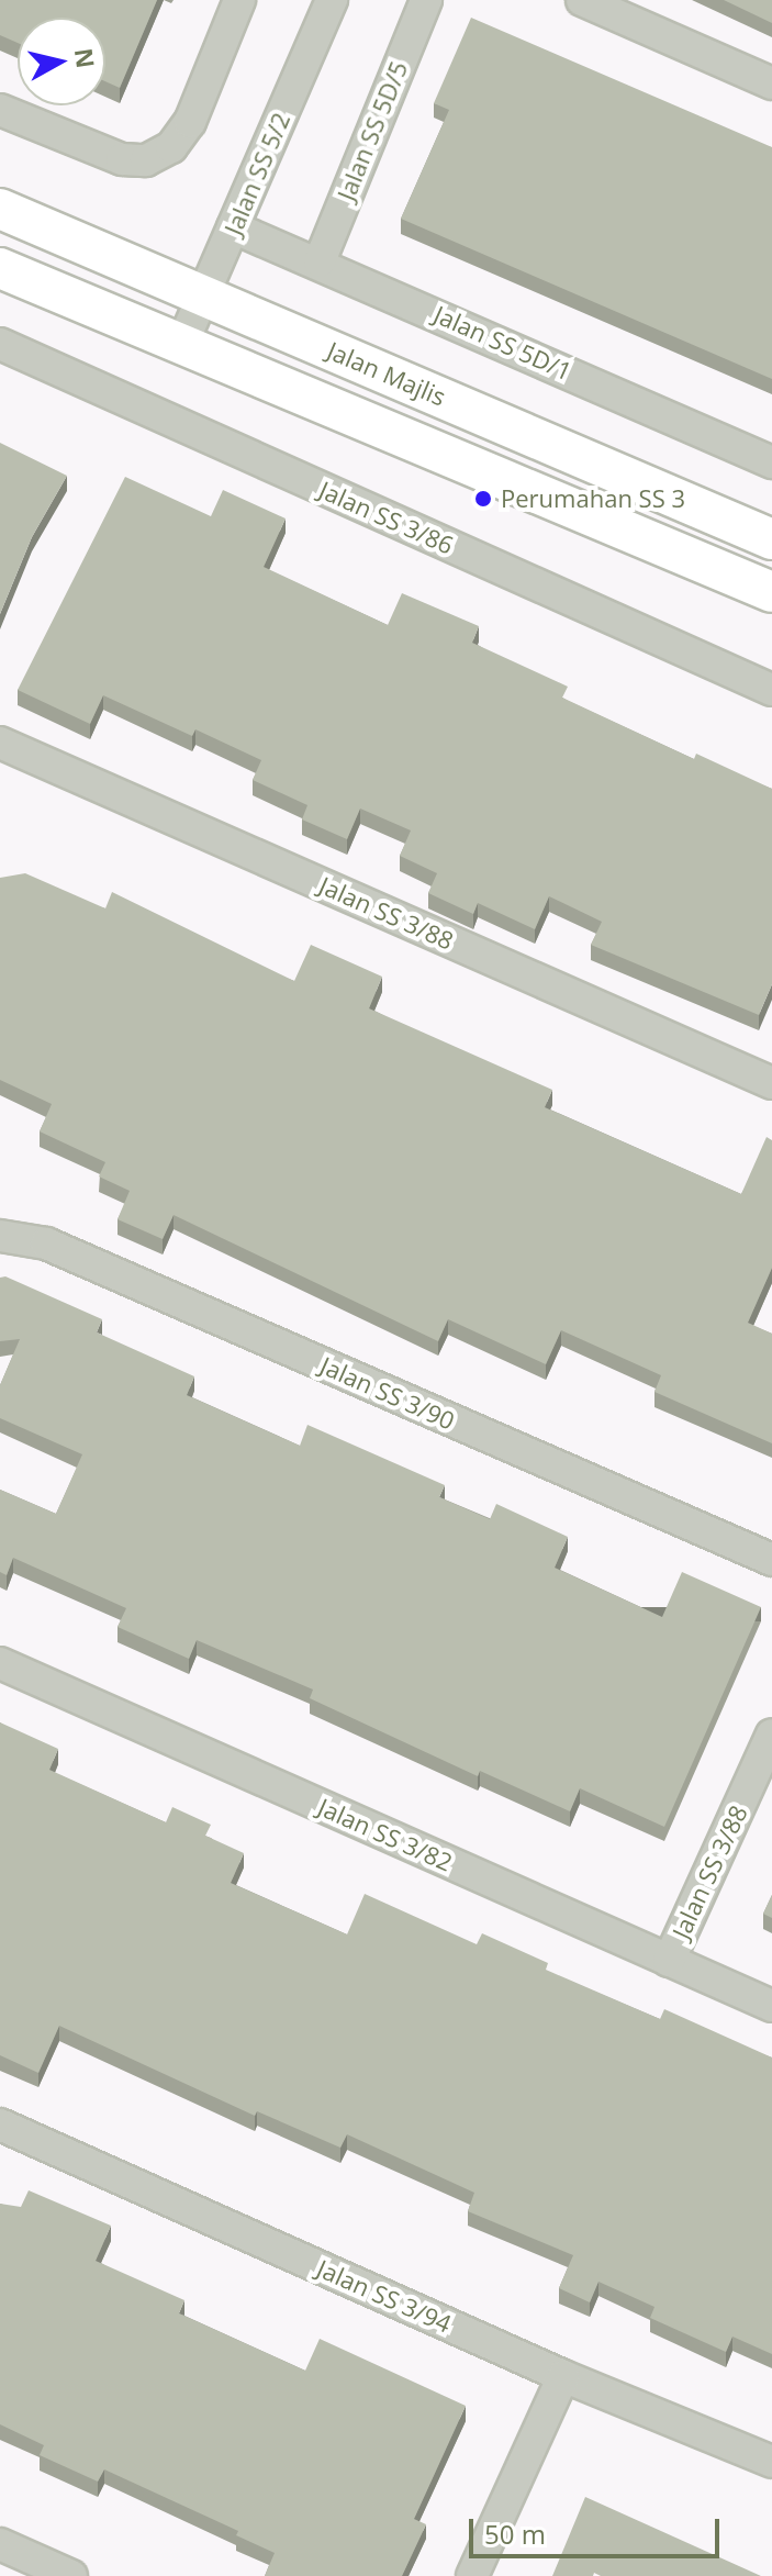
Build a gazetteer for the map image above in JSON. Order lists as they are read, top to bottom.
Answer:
{
  "streets": {
    "main road": ["Jalan Majlis"],
    "street": [
      "Jalan SS 5D/5",
      "Jalan SS 5/2",
      "Jalan SS 5D/1",
      "Jalan SS 3/86",
      "Jalan SS 3/88",
      "Jalan SS 3/90",
      "Jalan SS 3/82",
      "Jalan SS 3/94"
    ]
  },
  "crossings": [
    ["Jalan SS 5D/5", "Jalan SS 5D/1"],
    ["Jalan SS 5/2", "Jalan SS 5D/1"],
    ["Jalan SS 5/2", "Jalan Majlis"],
    ["Jalan SS 3/88", "Jalan SS 3/82"]
  ],
  "places": ["Perumahan SS 3"],
  "scale_bar": "50 m",
  "north": "right"
}
